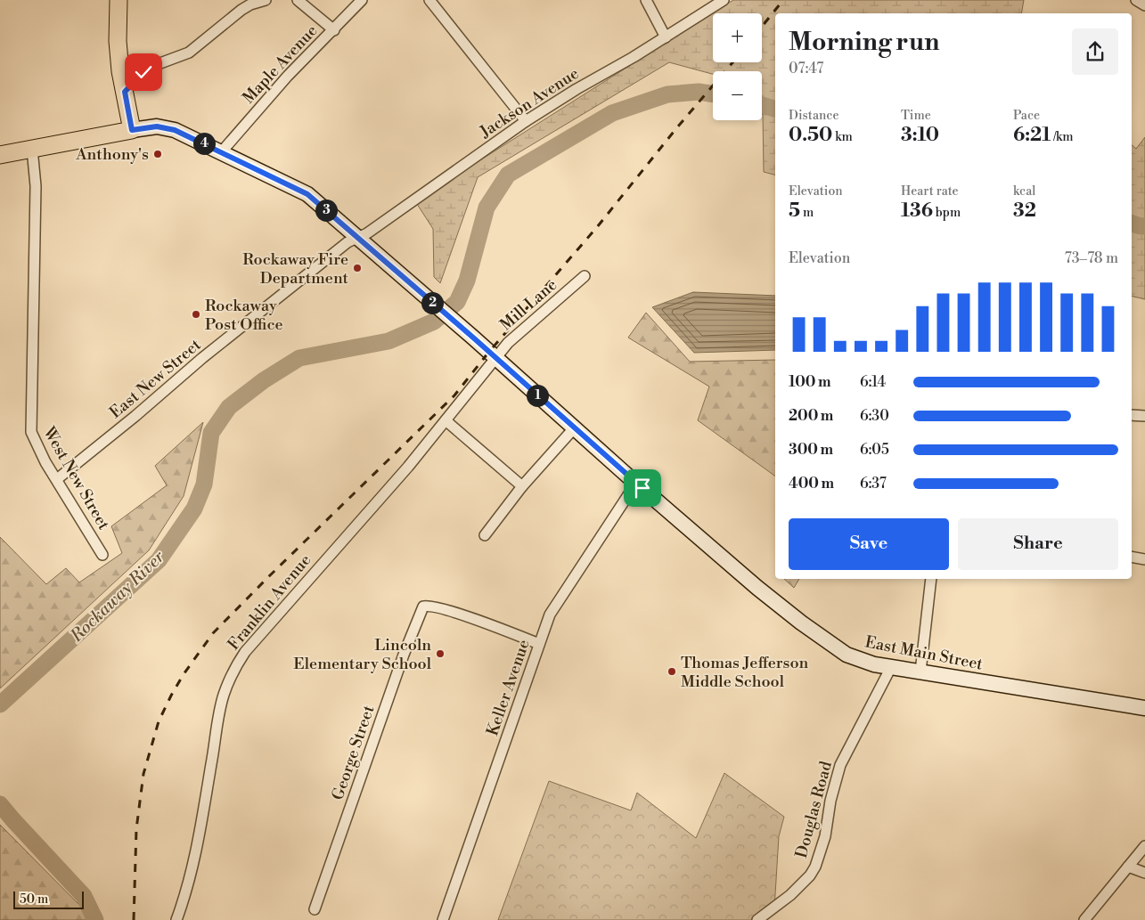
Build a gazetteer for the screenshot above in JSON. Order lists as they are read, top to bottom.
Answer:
{
  "streets": {
    "street": [
      "Maple Avenue",
      "Jackson Avenue",
      "Mill Lane",
      "East New Street",
      "West New Street",
      "Franklin Avenue",
      "East Main Street",
      "Keller Avenue",
      "George Street",
      "Douglas Road"
    ]
  },
  "crossings": [
    ["Maple Avenue", "East Main Street"],
    ["Jackson Avenue", "East New Street"],
    ["Jackson Avenue", "East Main Street"],
    ["Mill Lane", "Franklin Avenue"],
    ["Mill Lane", "East Main Street"],
    ["East New Street", "West New Street"],
    ["East New Street", "East Main Street"],
    ["Franklin Avenue", "East Main Street"],
    ["East Main Street", "Keller Avenue"],
    ["East Main Street", "Douglas Road"],
    ["Keller Avenue", "George Street"]
  ],
  "water": ["Rockaway River"],
  "places": [
    "Anthony's",
    "Rockaway Fire Department",
    "Rockaway Post Office",
    "Lincoln Elementary School",
    "Thomas Jefferson Middle School"
  ],
  "scale_bar": "50 m",
  "page": {
    "map_buttons": ["+", "−"],
    "heading": ["Morning run", "07:47"],
    "stats": [
      ["Distance", "0.50 km"],
      ["Time", "3:10"],
      ["Pace", "6:21 /km"],
      ["Elevation", "5 m"],
      ["Heart rate", "136 bpm"],
      ["kcal", "32"]
    ],
    "pins": [
      "4",
      "3",
      "2",
      "1"
    ],
    "chart": ["Elevation", "73–78 m"],
    "list": [
      {
        "name": "100 m",
        "note": "6:14"
      },
      {
        "name": "200 m",
        "note": "6:30"
      },
      {
        "name": "300 m",
        "note": "6:05"
      },
      {
        "name": "400 m",
        "note": "6:37"
      }
    ],
    "buttons": ["Save", "Share"],
    "scale": "50 m"
  }
}
